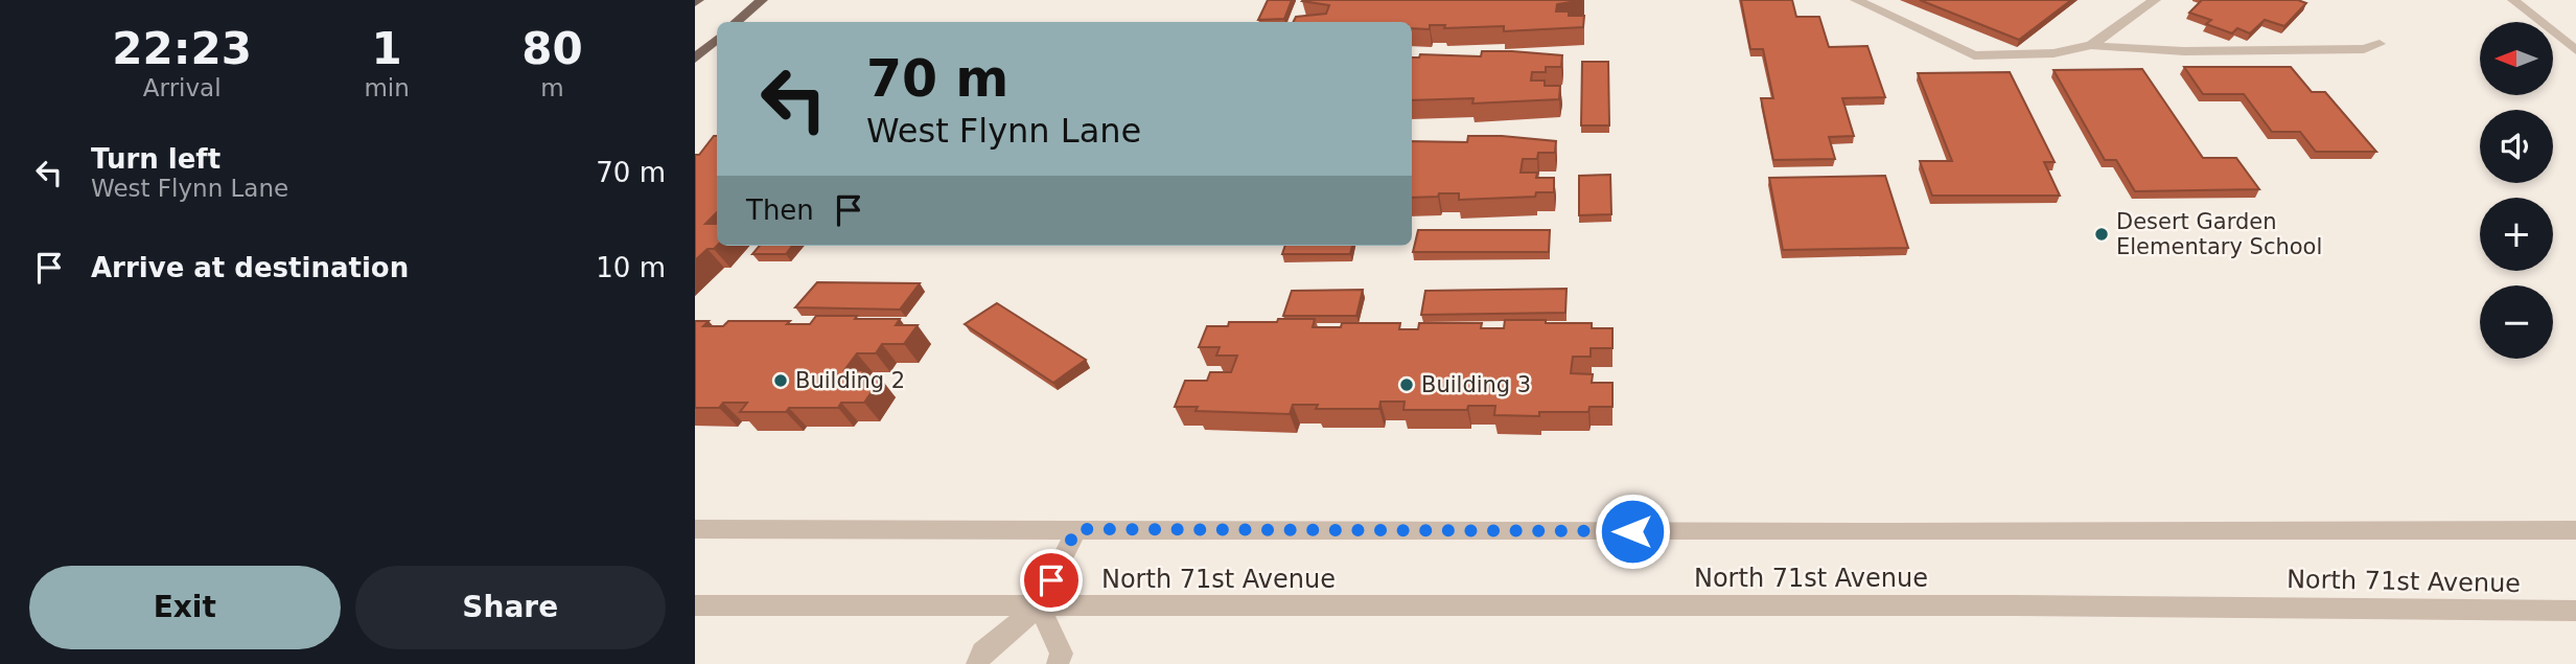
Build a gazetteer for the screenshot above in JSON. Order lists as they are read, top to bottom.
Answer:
{
  "streets": {
    "street": ["North 71st Avenue"]
  },
  "places": ["Desert Garden Elementary School", "Building 2", "Building 3"],
  "north": "left",
  "page": {
    "eta": [
      "22:23",
      "Arrival",
      "1",
      "min",
      "80",
      "m"
    ],
    "map_buttons": ["+", "−"],
    "turn": ["70 m", "West Flynn Lane"],
    "list": [
      {
        "name": "Turn left",
        "note": "West Flynn Lane",
        "value": "70 m"
      },
      {
        "name": "Arrive at destination",
        "value": "10 m"
      }
    ],
    "then": "Then",
    "buttons": ["Exit", "Share"]
  }
}
